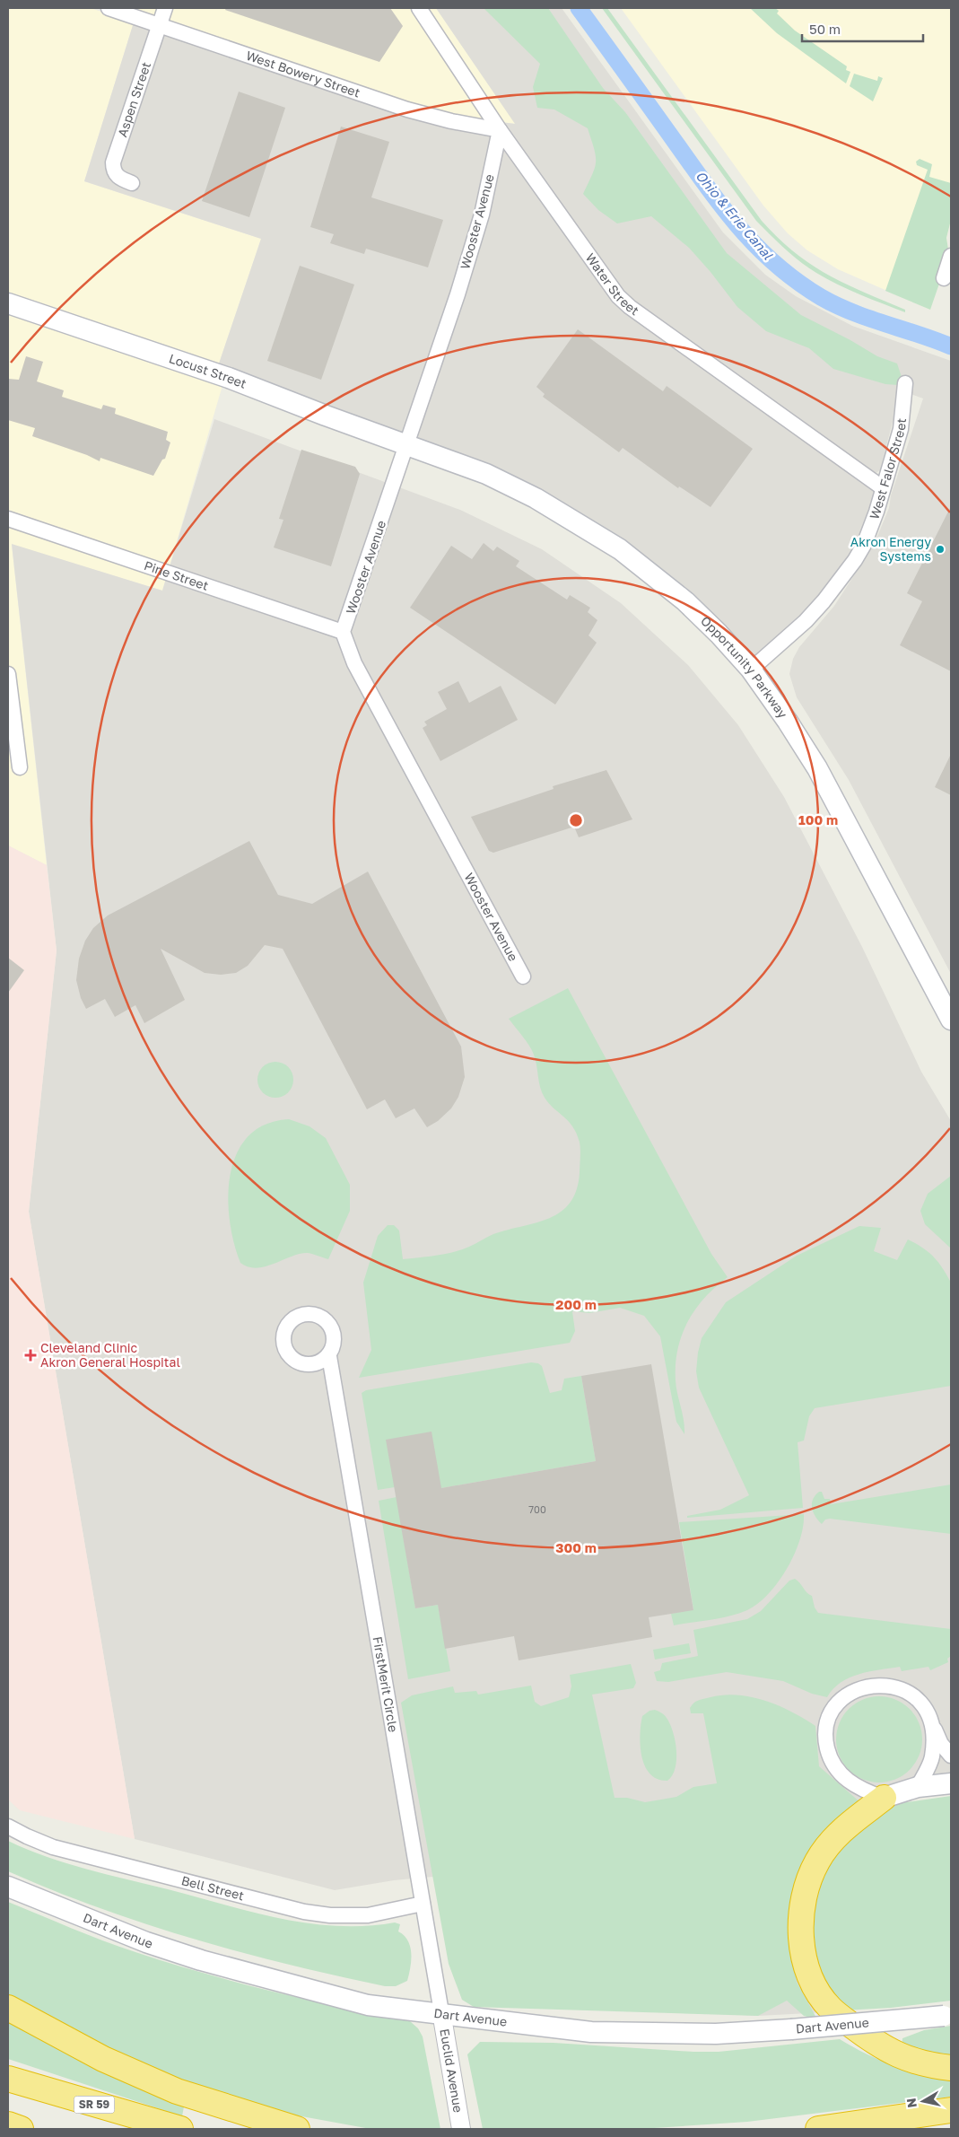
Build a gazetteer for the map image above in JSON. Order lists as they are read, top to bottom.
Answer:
{
  "streets": {
    "highway": ["SR 59"],
    "main road": ["Locust Street", "Opportunity Parkway", "Dart Avenue"],
    "street": [
      "West Bowery Street",
      "Aspen Street",
      "Wooster Avenue",
      "Water Street",
      "West Falor Street",
      "Pine Street",
      "FirstMerit Circle",
      "Bell Street",
      "Euclid Avenue"
    ]
  },
  "crossings": [
    ["West Bowery Street", "Aspen Street"],
    ["West Bowery Street", "Wooster Avenue"],
    ["West Bowery Street", "Water Street"],
    ["Wooster Avenue", "Water Street"],
    ["Wooster Avenue", "Locust Street"],
    ["Wooster Avenue", "Pine Street"],
    ["Wooster Avenue", "Opportunity Parkway"],
    ["Water Street", "West Falor Street"],
    ["Locust Street", "Opportunity Parkway"],
    ["West Falor Street", "Opportunity Parkway"],
    ["FirstMerit Circle", "Bell Street"],
    ["FirstMerit Circle", "Dart Avenue"],
    ["FirstMerit Circle", "Euclid Avenue"],
    ["Dart Avenue", "Euclid Avenue"]
  ],
  "water": ["Ohio & Erie Canal"],
  "places": {
    "other": ["Akron Energy Systems"],
    "health": ["Cleveland Clinic Akron General Hospital"]
  },
  "house_numbers": ["700"],
  "scale_bar": "50 m",
  "north": "left",
  "rings": ["100 m", "200 m", "300 m"]
}
